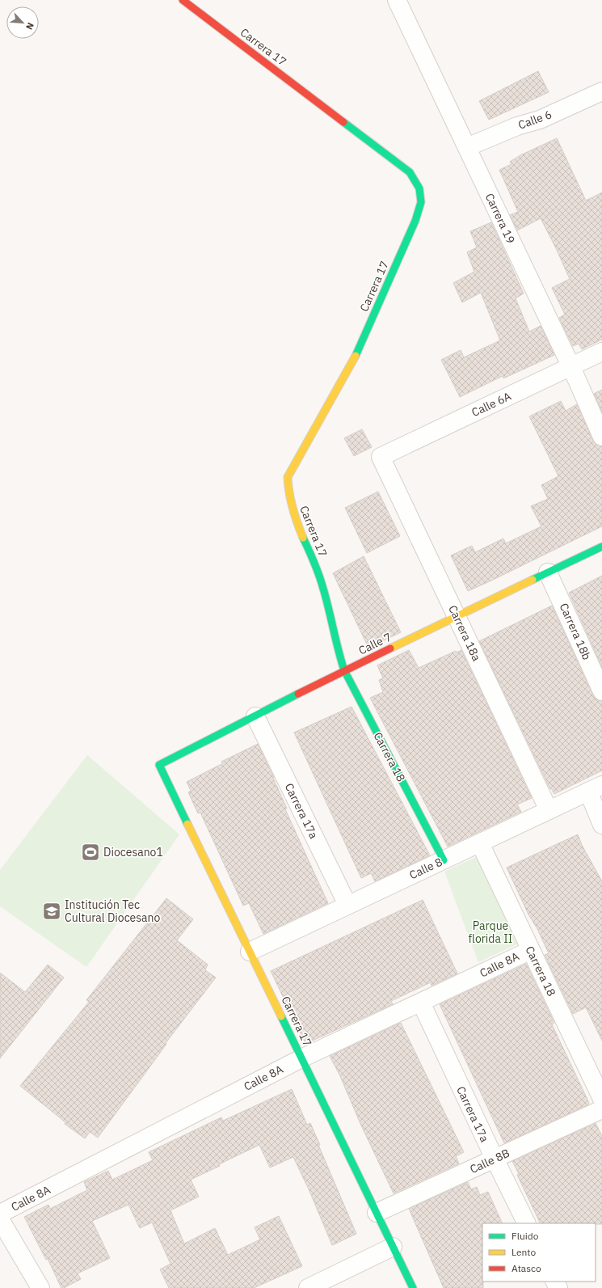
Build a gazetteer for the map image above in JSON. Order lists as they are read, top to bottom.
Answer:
{
  "streets": {
    "street": [
      "Carrera 17",
      "Calle 6",
      "Carrera 19",
      "Calle 6A",
      "Carrera 18b",
      "Carrera 18a",
      "Calle 7",
      "Carrera 18",
      "Carrera 17a",
      "Calle 8",
      "Calle 8A",
      "Calle 8B"
    ]
  },
  "crossings": [
    ["Carrera 17", "Calle 7"],
    ["Carrera 17", "Carrera 18"],
    ["Carrera 17", "Calle 8"],
    ["Carrera 17", "Calle 8A"],
    ["Carrera 17", "Calle 8B"],
    ["Calle 6", "Carrera 19"],
    ["Carrera 19", "Calle 6A"],
    ["Calle 6A", "Carrera 18a"],
    ["Carrera 18b", "Calle 7"],
    ["Carrera 18a", "Calle 7"],
    ["Carrera 18a", "Calle 8"],
    ["Calle 7", "Carrera 18"],
    ["Calle 7", "Carrera 17a"],
    ["Carrera 18", "Calle 8"],
    ["Carrera 18", "Calle 8A"],
    ["Carrera 17a", "Calle 8"],
    ["Carrera 17a", "Calle 8A"],
    ["Carrera 17a", "Calle 8B"]
  ],
  "parks": ["Parque florida II"],
  "places": {
    "sports": ["Diocesano1"],
    "school or university": ["Institución Tec Cultural Diocesano"]
  },
  "legend": ["Fluido", "Lento", "Atasco"],
  "north": "bottom right"
}
